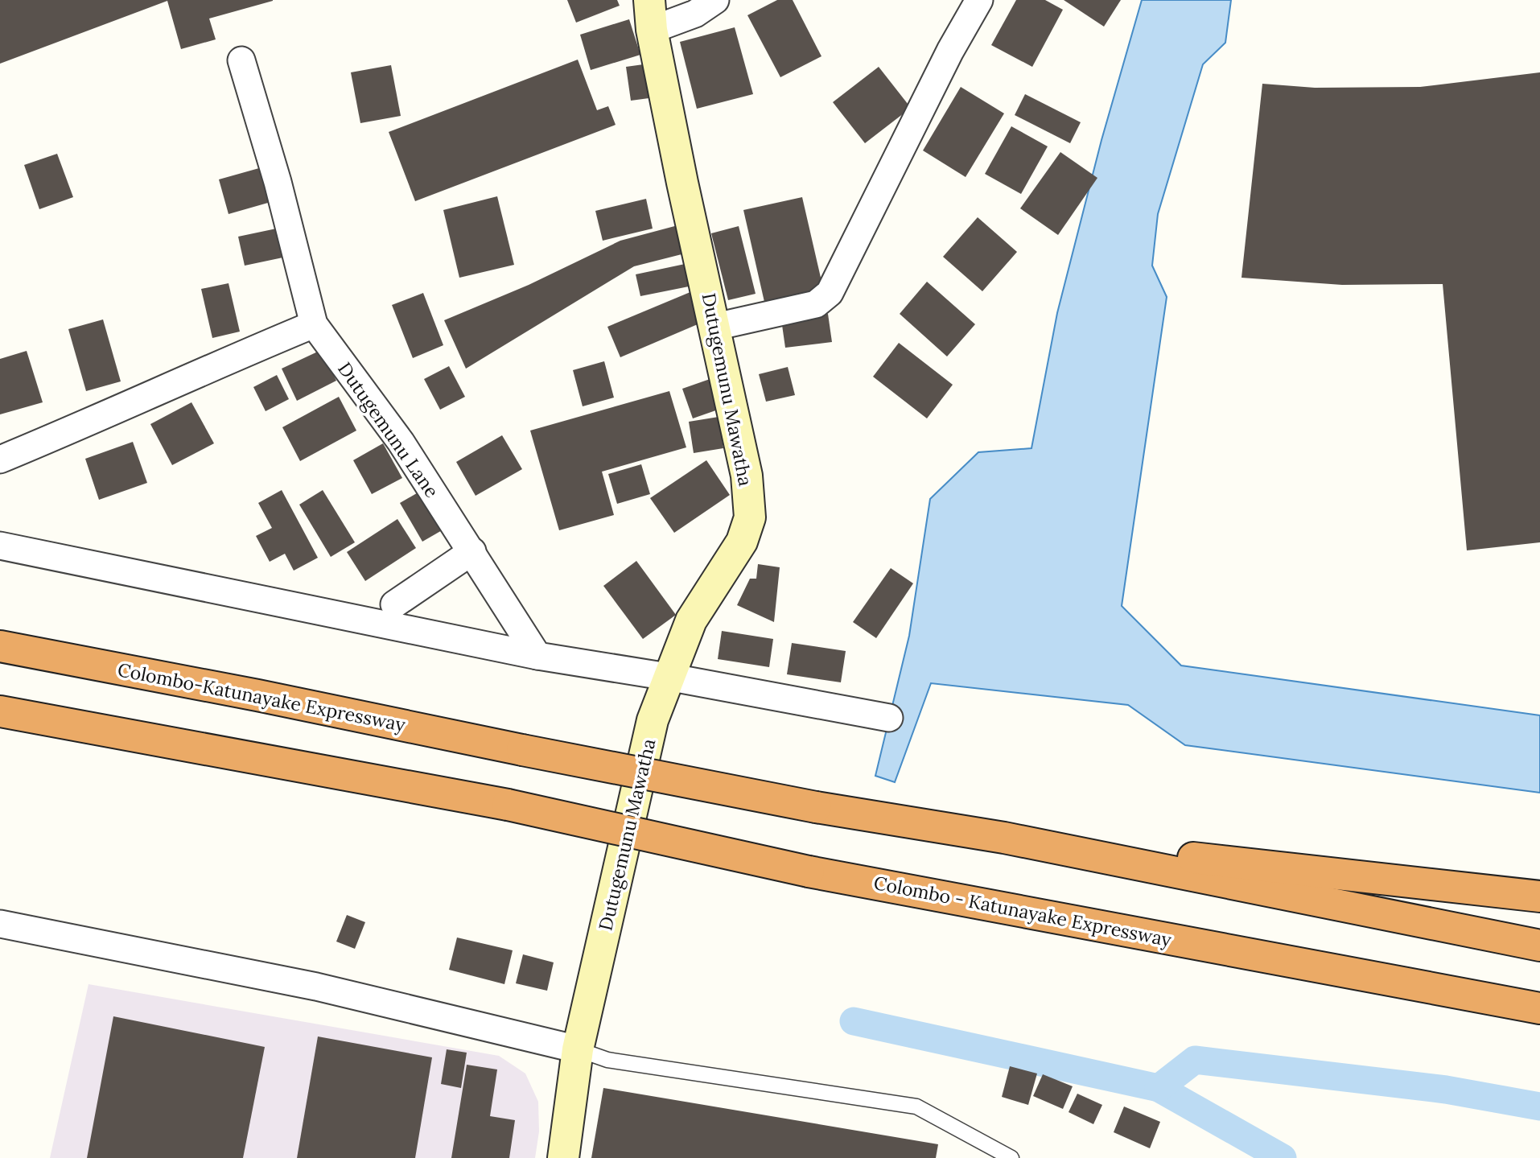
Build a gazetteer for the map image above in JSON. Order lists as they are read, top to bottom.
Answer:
{
  "streets": {
    "highway": ["Colombo-Katunayake Expressway", "Colombo - Katunayake Expressway"],
    "street": ["Dutugemunu Mawatha", "Dutugemunu Lane"]
  }
}
